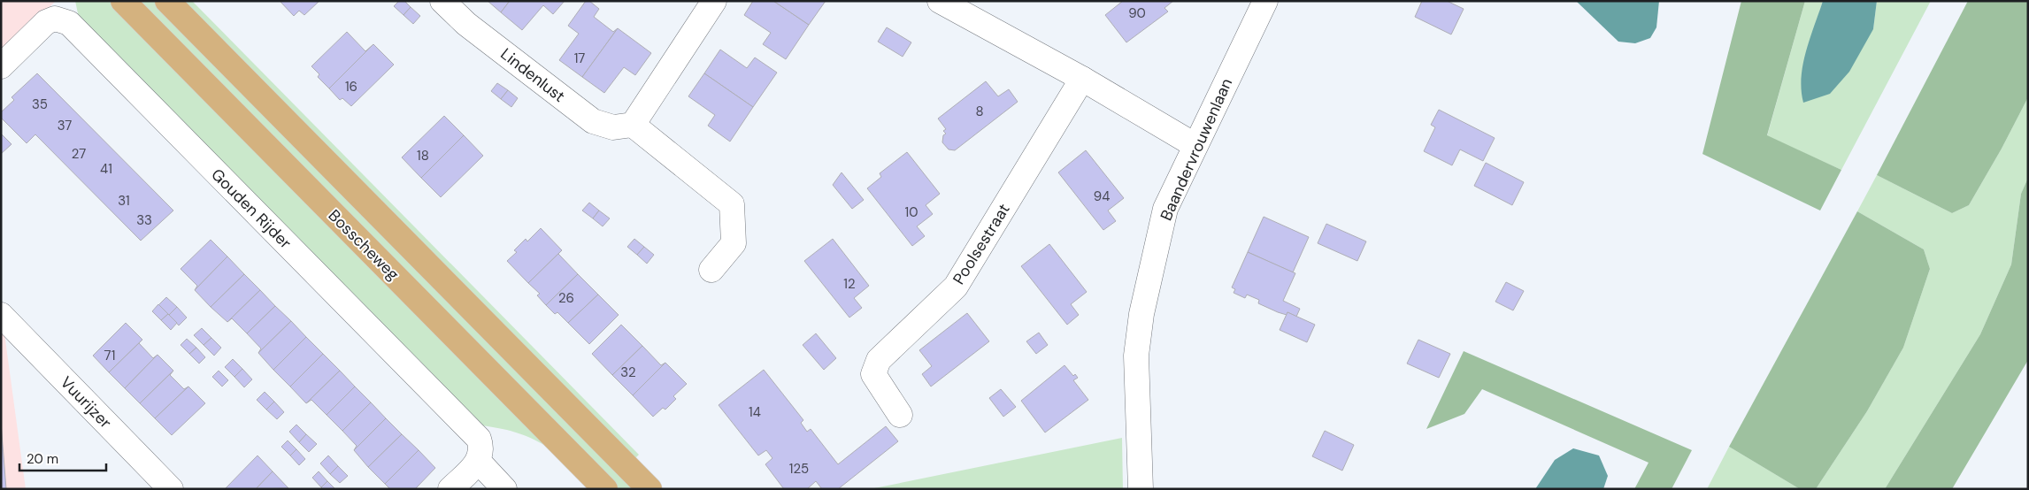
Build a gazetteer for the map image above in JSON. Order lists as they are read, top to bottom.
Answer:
{
  "streets": {
    "main road": ["Bosscheweg"],
    "street": [
      "Lindenlust",
      "Baandervrouwenlaan",
      "Gouden Rijder",
      "Poolsestraat",
      "Vuurijzer"
    ]
  },
  "house_numbers": [
    "90",
    "17",
    "16",
    "35",
    "8",
    "37",
    "27",
    "18",
    "41",
    "94",
    "31",
    "10",
    "33",
    "12",
    "26",
    "71",
    "32",
    "14",
    "125"
  ],
  "scale_bar": "20 m"
}
